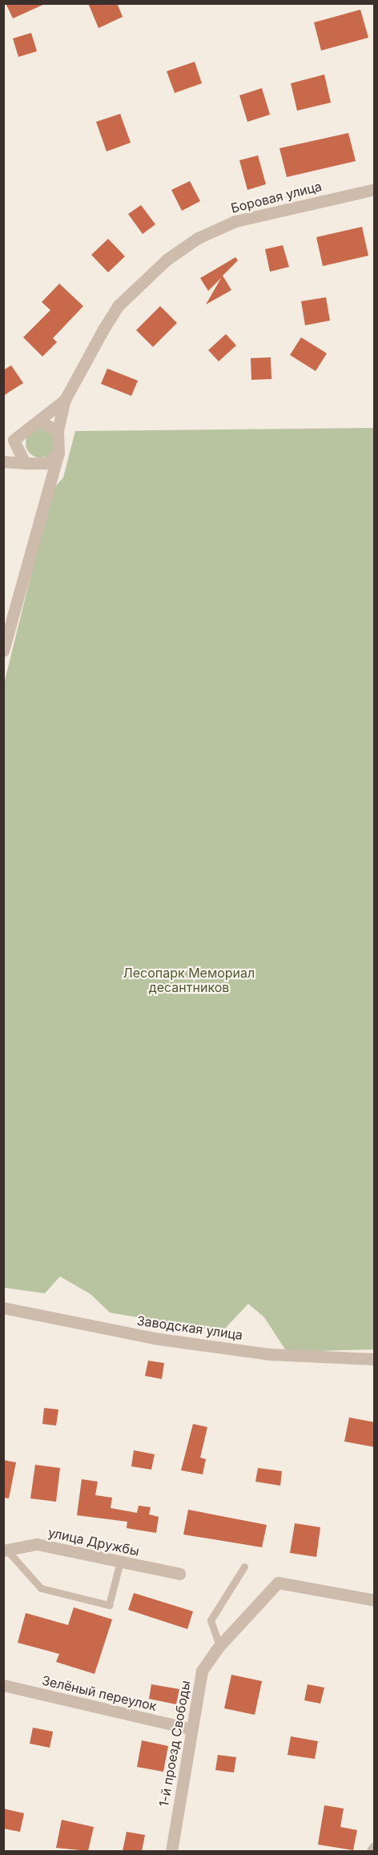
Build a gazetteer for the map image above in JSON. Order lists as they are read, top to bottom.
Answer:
{
  "streets": {
    "street": [
      "Боровая улица",
      "Заводская улица",
      "улица Дружбы",
      "Зелёный переулок",
      "1-й проезд Свободы"
    ]
  },
  "crossings": [
    ["Зелёный переулок", "1-й проезд Свободы"]
  ],
  "parks": ["Лесопарк Мемориал десантников"]
}
